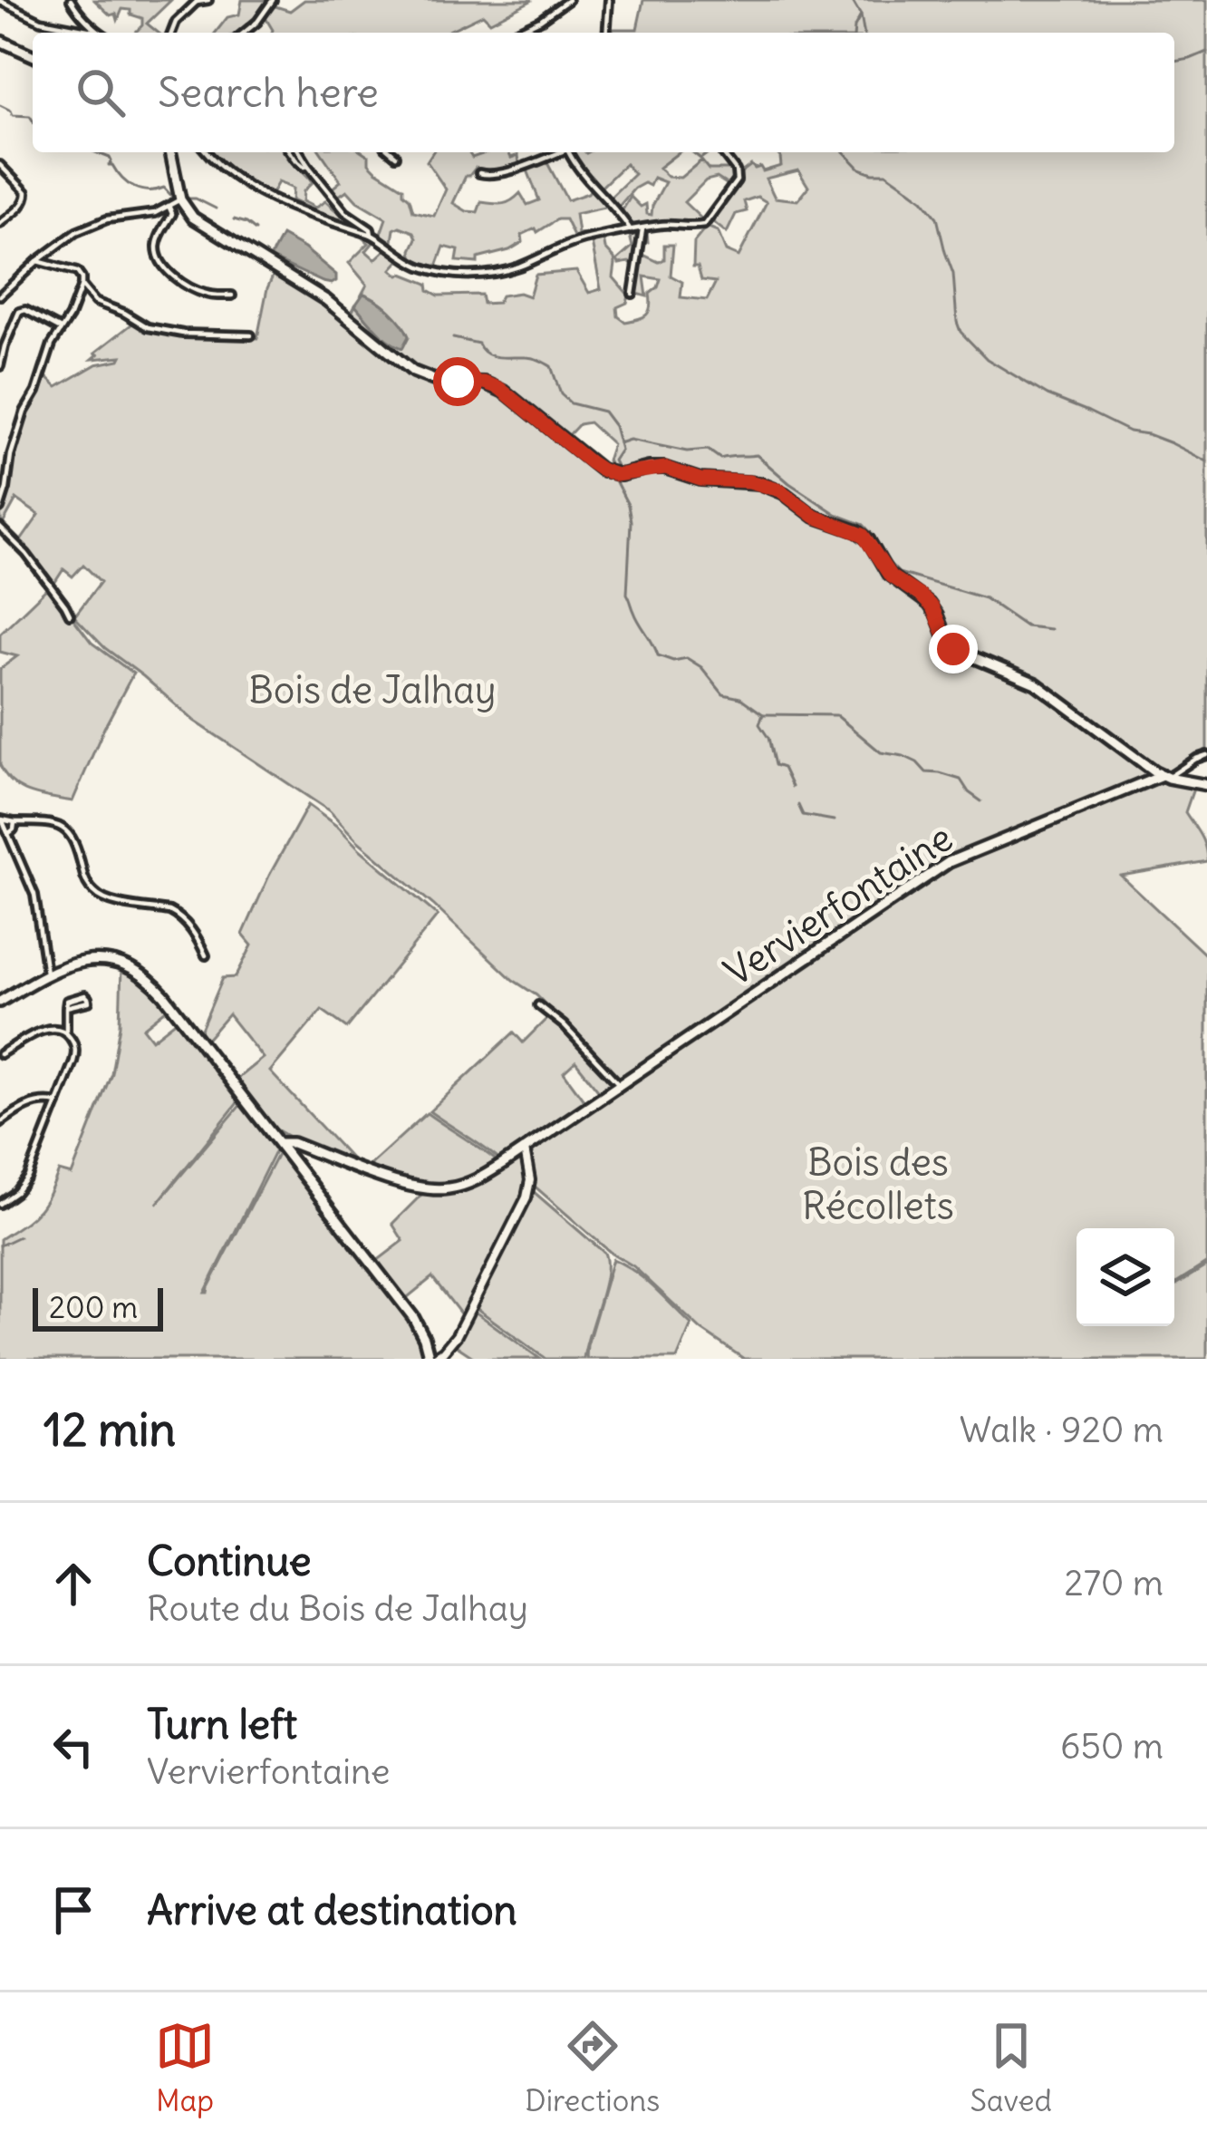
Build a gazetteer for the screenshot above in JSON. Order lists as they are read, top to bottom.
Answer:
{
  "streets": {
    "main road": ["Vervierfontaine"]
  },
  "parks": ["Bois de Jalhay", "Bois des Récollets"],
  "scale_bar": "200 m",
  "page": {
    "search": "Search here",
    "scale": "200 m",
    "heading": ["12 min", "Walk · 920 m"],
    "list": [
      ["Continue", "Route du Bois de Jalhay", "270 m"],
      ["Turn left", "Vervierfontaine", "650 m"],
      "Arrive at destination"
    ],
    "nav": ["Map", "Directions", "Saved"]
  }
}
